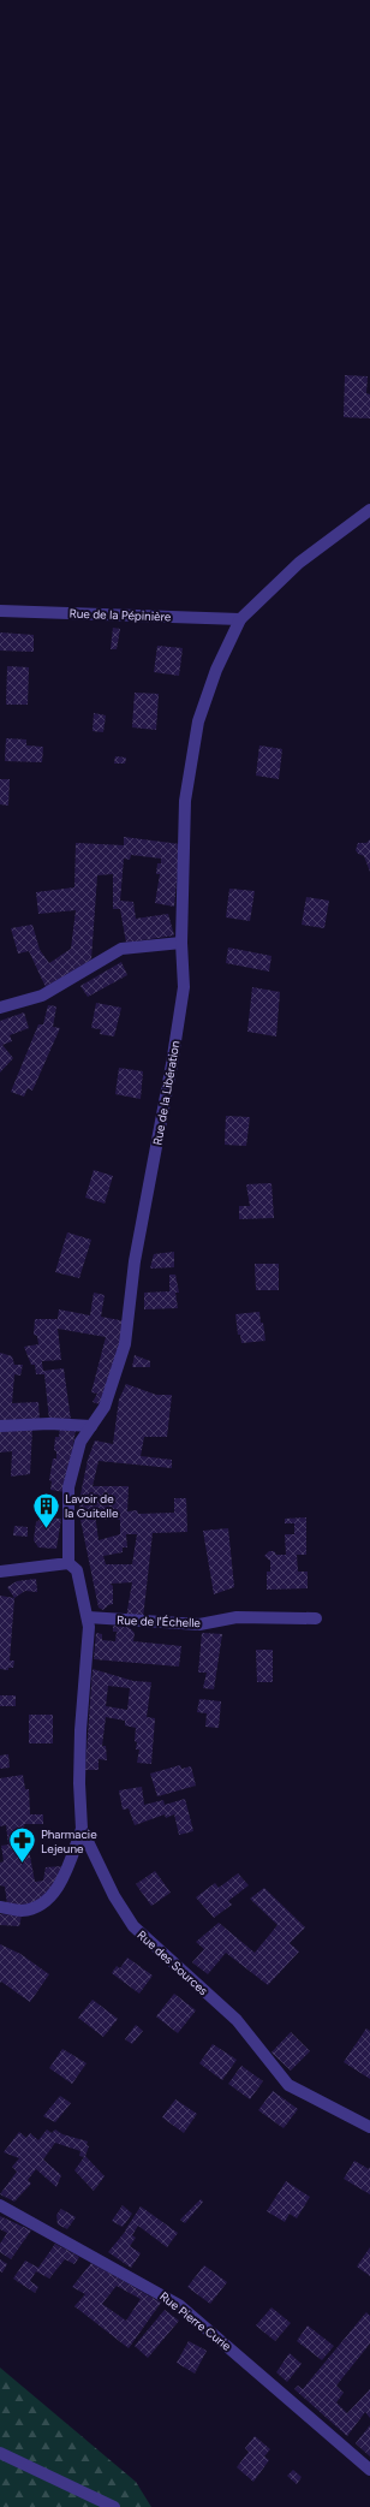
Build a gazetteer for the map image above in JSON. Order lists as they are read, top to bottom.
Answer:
{
  "streets": {
    "street": [
      "Rue de la Pépinière",
      "Rue de la Libération",
      "Rue de l'Échelle",
      "Rue des Sources",
      "Rue Pierre Curie"
    ]
  },
  "crossings": [
    ["Rue de la Pépinière", "Rue de la Libération"],
    ["Rue de la Libération", "Rue de l'Échelle"],
    ["Rue de la Libération", "Rue des Sources"],
    ["Rue de l'Échelle", "Rue des Sources"]
  ],
  "places": {
    "building": ["Lavoir de la Guitelle"],
    "pharmacy": ["Pharmacie Lejeune"]
  }
}
